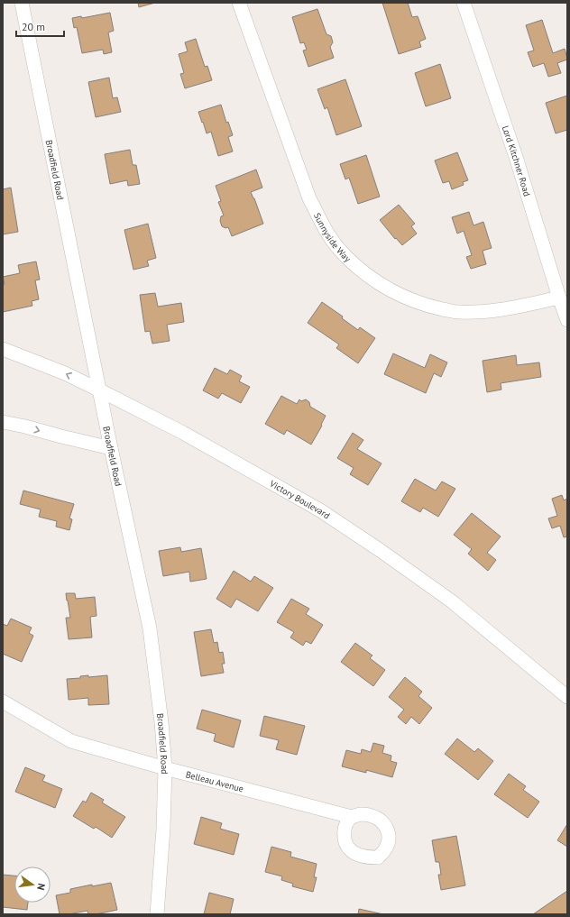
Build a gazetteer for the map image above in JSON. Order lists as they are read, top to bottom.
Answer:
{
  "streets": {
    "street": [
      "Lord Kitchner Road",
      "Broadfield Road",
      "Sunnyside Way",
      "Victory Boulevard",
      "Belleau Avenue"
    ]
  },
  "crossings": [
    ["Lord Kitchner Road", "Sunnyside Way"],
    ["Broadfield Road", "Victory Boulevard"],
    ["Broadfield Road", "Belleau Avenue"]
  ],
  "scale_bar": "20 m",
  "north": "right"
}
